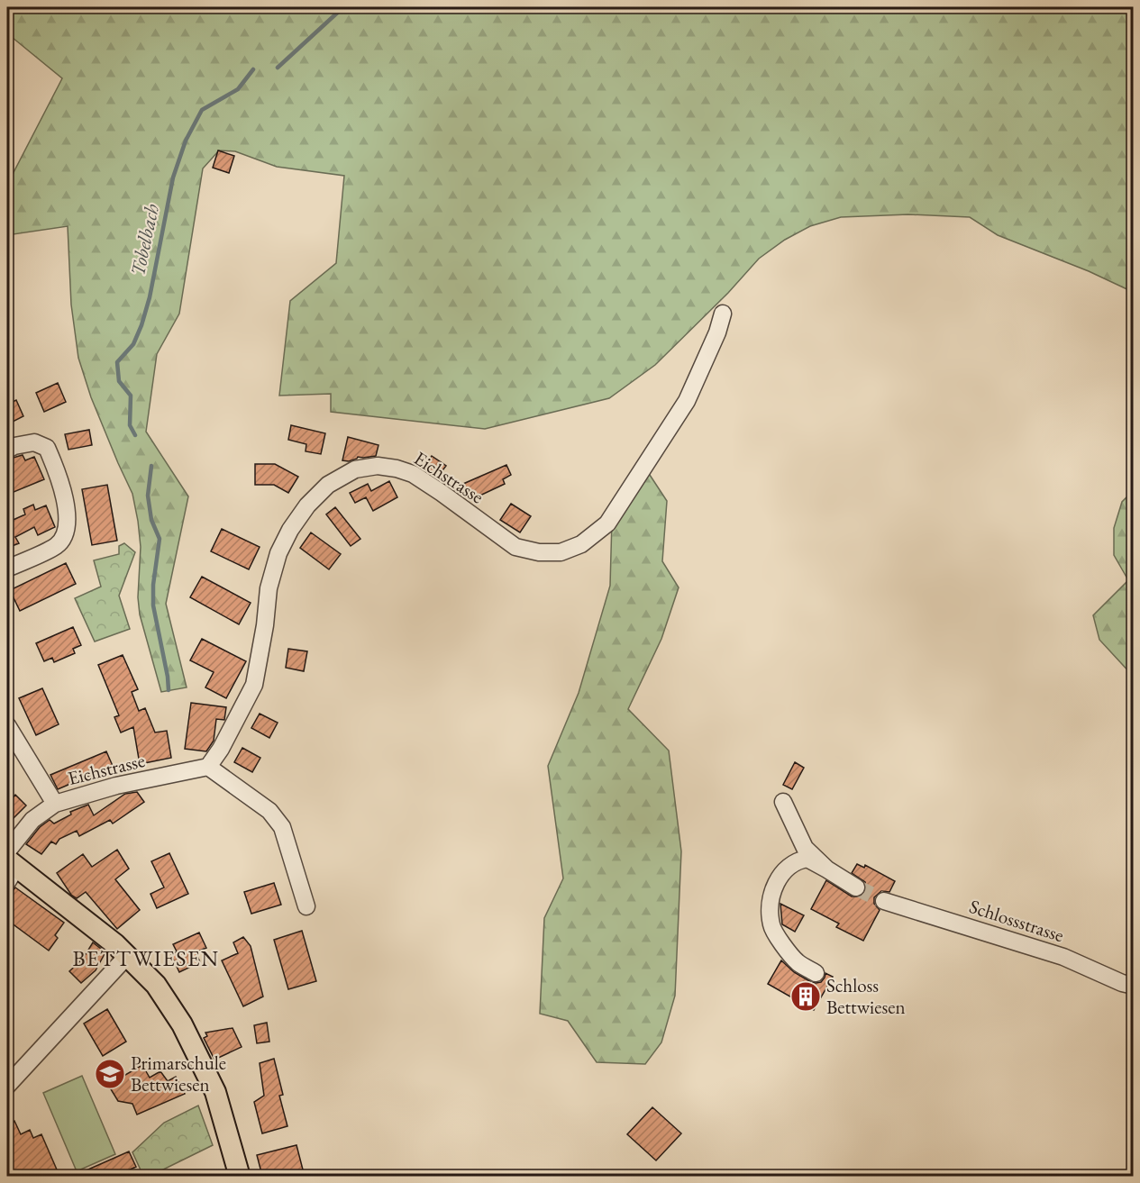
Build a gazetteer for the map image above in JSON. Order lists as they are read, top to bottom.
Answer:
{
  "streets": {
    "street": ["Eichstrasse", "Schlossstrasse"]
  },
  "districts": ["BETTWIESEN"],
  "water": ["Tobelbach"],
  "places": {
    "building": ["Schloss Bettwiesen"],
    "school or university": ["Primarschule Bettwiesen"]
  }
}
